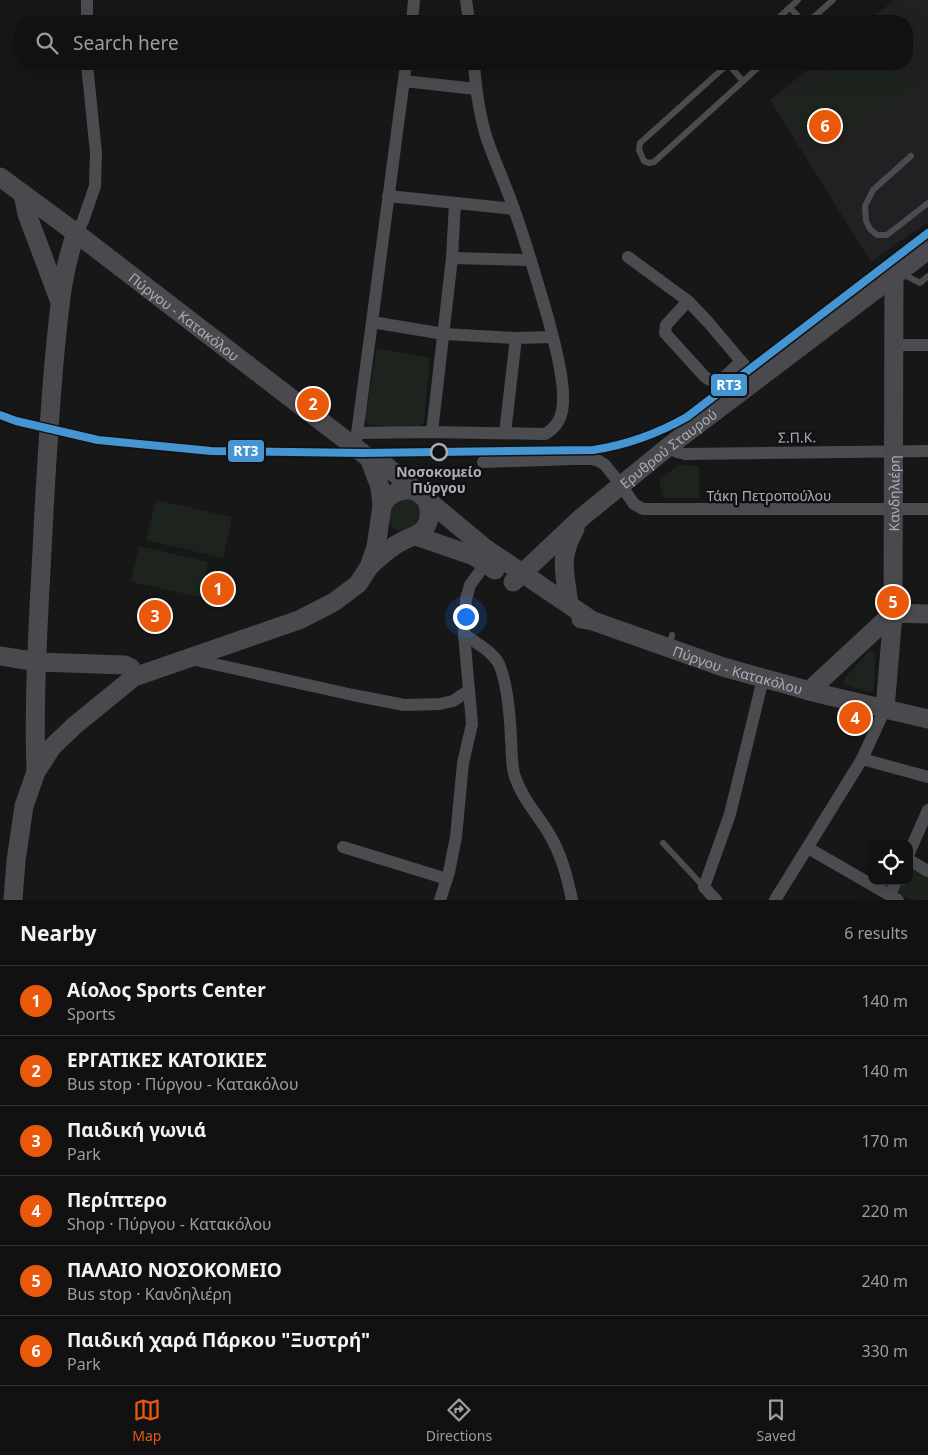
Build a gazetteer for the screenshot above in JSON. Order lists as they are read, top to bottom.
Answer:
{
  "streets": {
    "main road": ["Πύργου - Κατακόλου", "Ερυθρού Σταυρού", "Κανδηλιέρη"],
    "street": ["Σ.Π.Κ.", "Τάκη Πετροπούλου"]
  },
  "crossings": [
    ["Πύργου - Κατακόλου", "Ερυθρού Σταυρού"],
    ["Πύργου - Κατακόλου", "Κανδηλιέρη"],
    ["Σ.Π.Κ.", "Ερυθρού Σταυρού"],
    ["Σ.Π.Κ.", "Κανδηλιέρη"],
    ["Ερυθρού Σταυρού", "Κανδηλιέρη"],
    ["Ερυθρού Σταυρού", "Τάκη Πετροπούλου"],
    ["Κανδηλιέρη", "Τάκη Πετροπούλου"]
  ],
  "places": ["Νοσοκομείο Πύργου"],
  "lines": ["transit line RT3"],
  "page": {
    "search": "Search here",
    "pins": [
      "6",
      "2",
      "1",
      "5",
      "3",
      "4"
    ],
    "heading": ["Nearby", "6 results"],
    "list": [
      {
        "mark": "1",
        "name": "Αίολος Sports Center",
        "note": "Sports",
        "value": "140 m"
      },
      {
        "mark": "2",
        "name": "ΕΡΓΑΤΙΚΕΣ ΚΑΤΟΙΚΙΕΣ",
        "note": "Bus stop · Πύργου - Κατακόλου",
        "value": "140 m"
      },
      {
        "mark": "3",
        "name": "Παιδική γωνιά",
        "note": "Park",
        "value": "170 m"
      },
      {
        "mark": "4",
        "name": "Περίπτερο",
        "note": "Shop · Πύργου - Κατακόλου",
        "value": "220 m"
      },
      {
        "mark": "5",
        "name": "ΠΑΛΑΙΟ ΝΟΣΟΚΟΜΕΙΟ",
        "note": "Bus stop · Κανδηλιέρη",
        "value": "240 m"
      },
      {
        "mark": "6",
        "name": "Παιδική χαρά Πάρκου \"Ξυστρή\"",
        "note": "Park",
        "value": "330 m"
      }
    ],
    "nav": ["Map", "Directions", "Saved"]
  }
}
